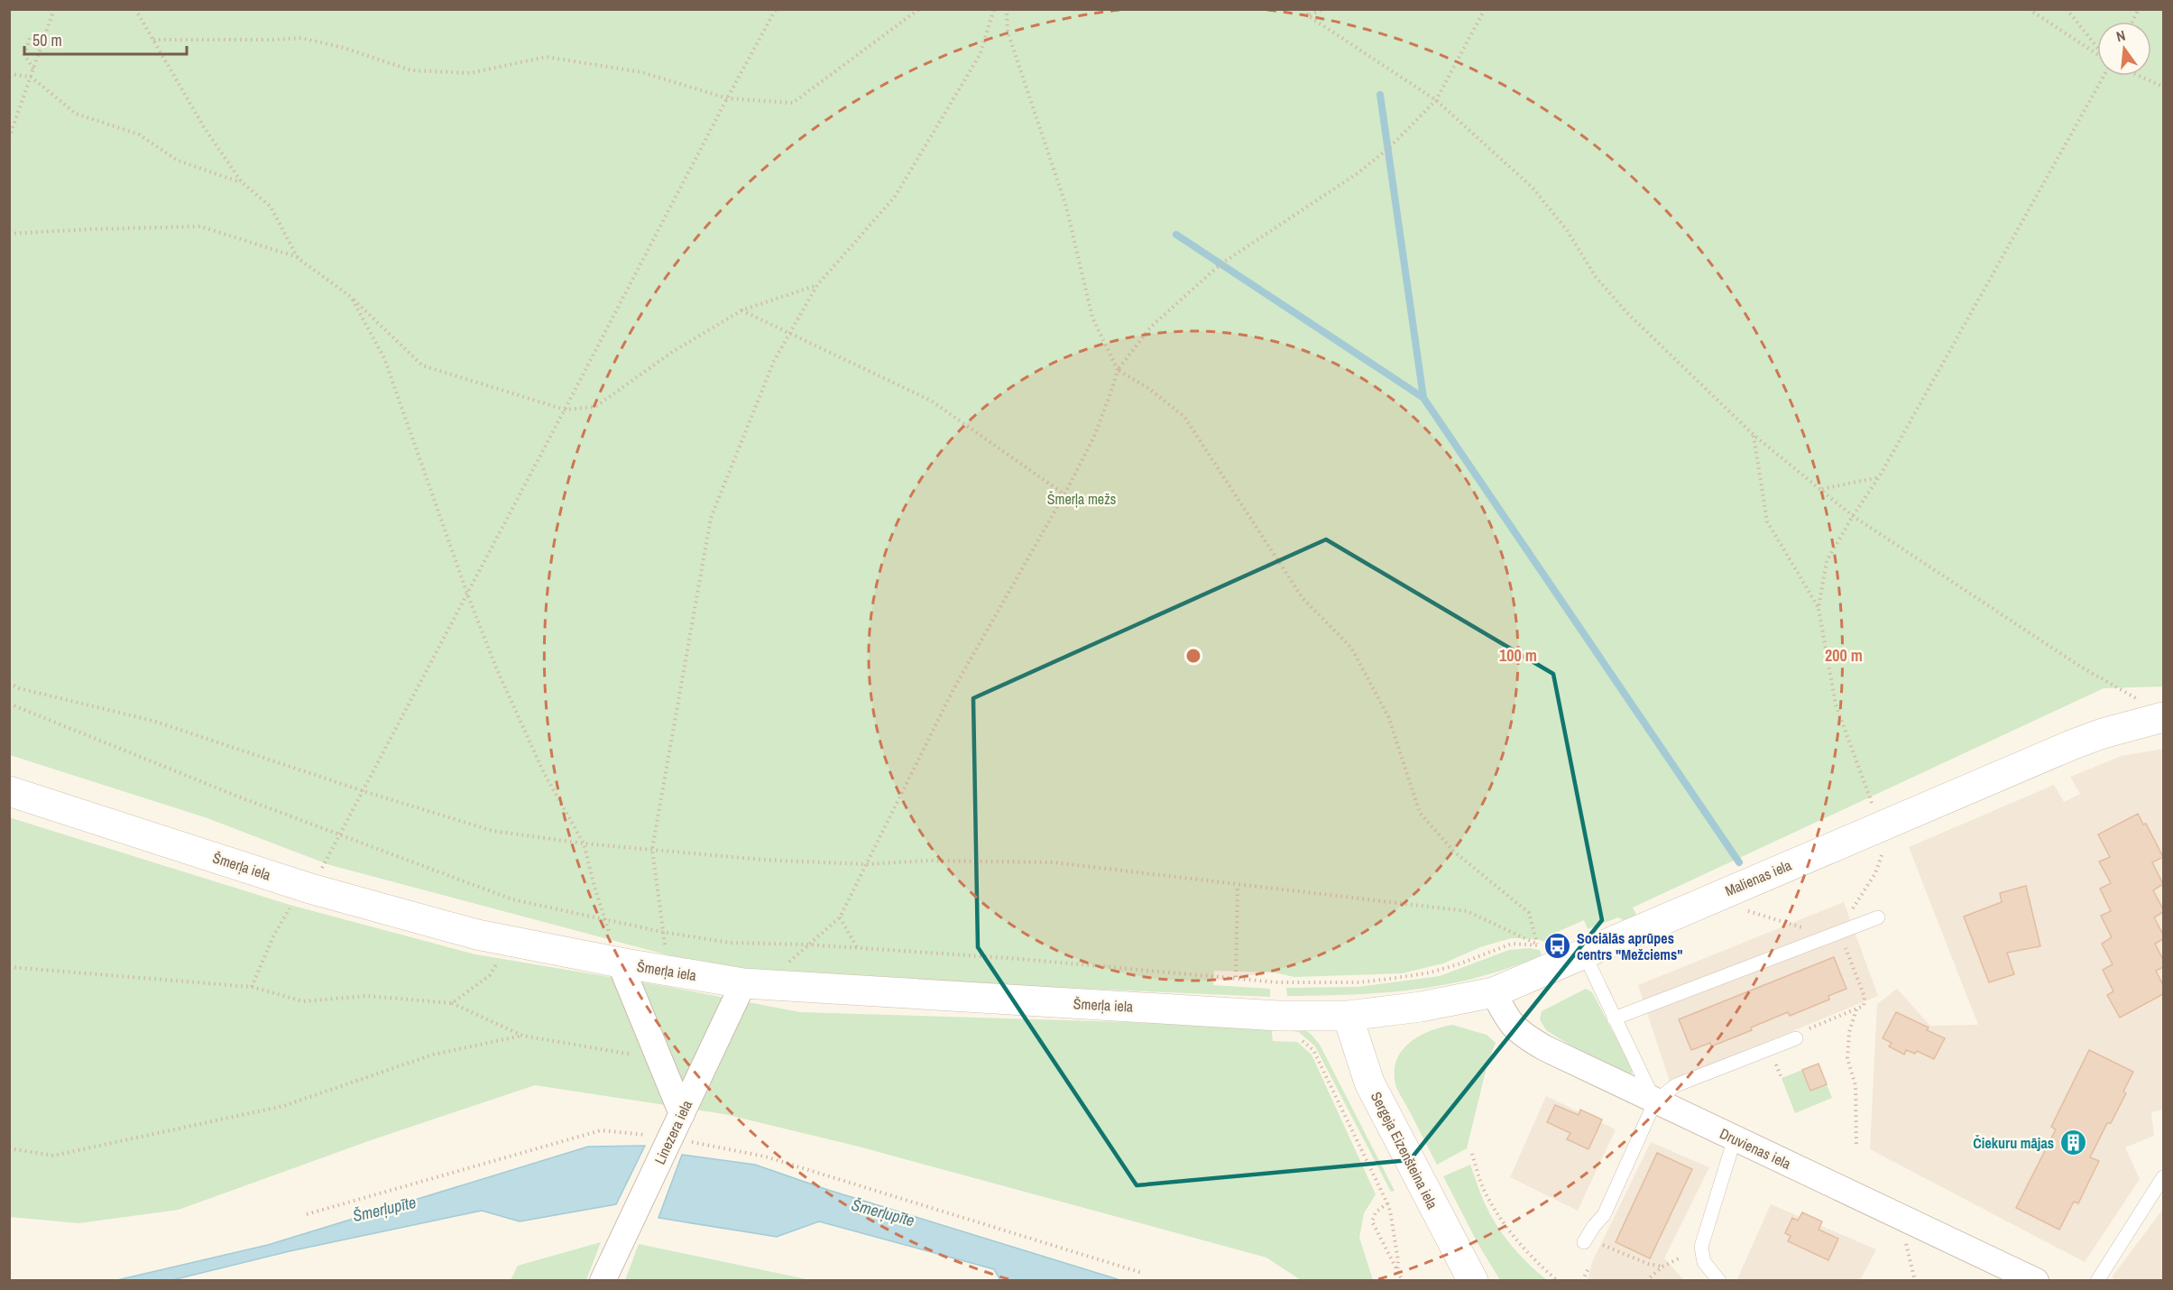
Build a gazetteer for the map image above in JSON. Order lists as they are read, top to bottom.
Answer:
{
  "streets": {
    "street": [
      "Šmerļa iela",
      "Malienas iela",
      "Linezera iela",
      "Druvienas iela",
      "Sergeja Eizenšteina iela"
    ]
  },
  "crossings": [
    ["Šmerļa iela", "Malienas iela"],
    ["Šmerļa iela", "Linezera iela"],
    ["Šmerļa iela", "Sergeja Eizenšteina iela"],
    ["Malienas iela", "Druvienas iela"],
    ["Malienas iela", "Sergeja Eizenšteina iela"]
  ],
  "water": ["Šmerļupīte"],
  "parks": ["Šmerļa mežs"],
  "places": {
    "bus stop": ["Sociālās aprūpes centrs \"Mežciems\""],
    "building": ["Čiekuru mājas"]
  },
  "scale_bar": "50 m",
  "north": "top",
  "rings": ["100 m", "200 m"]
}
